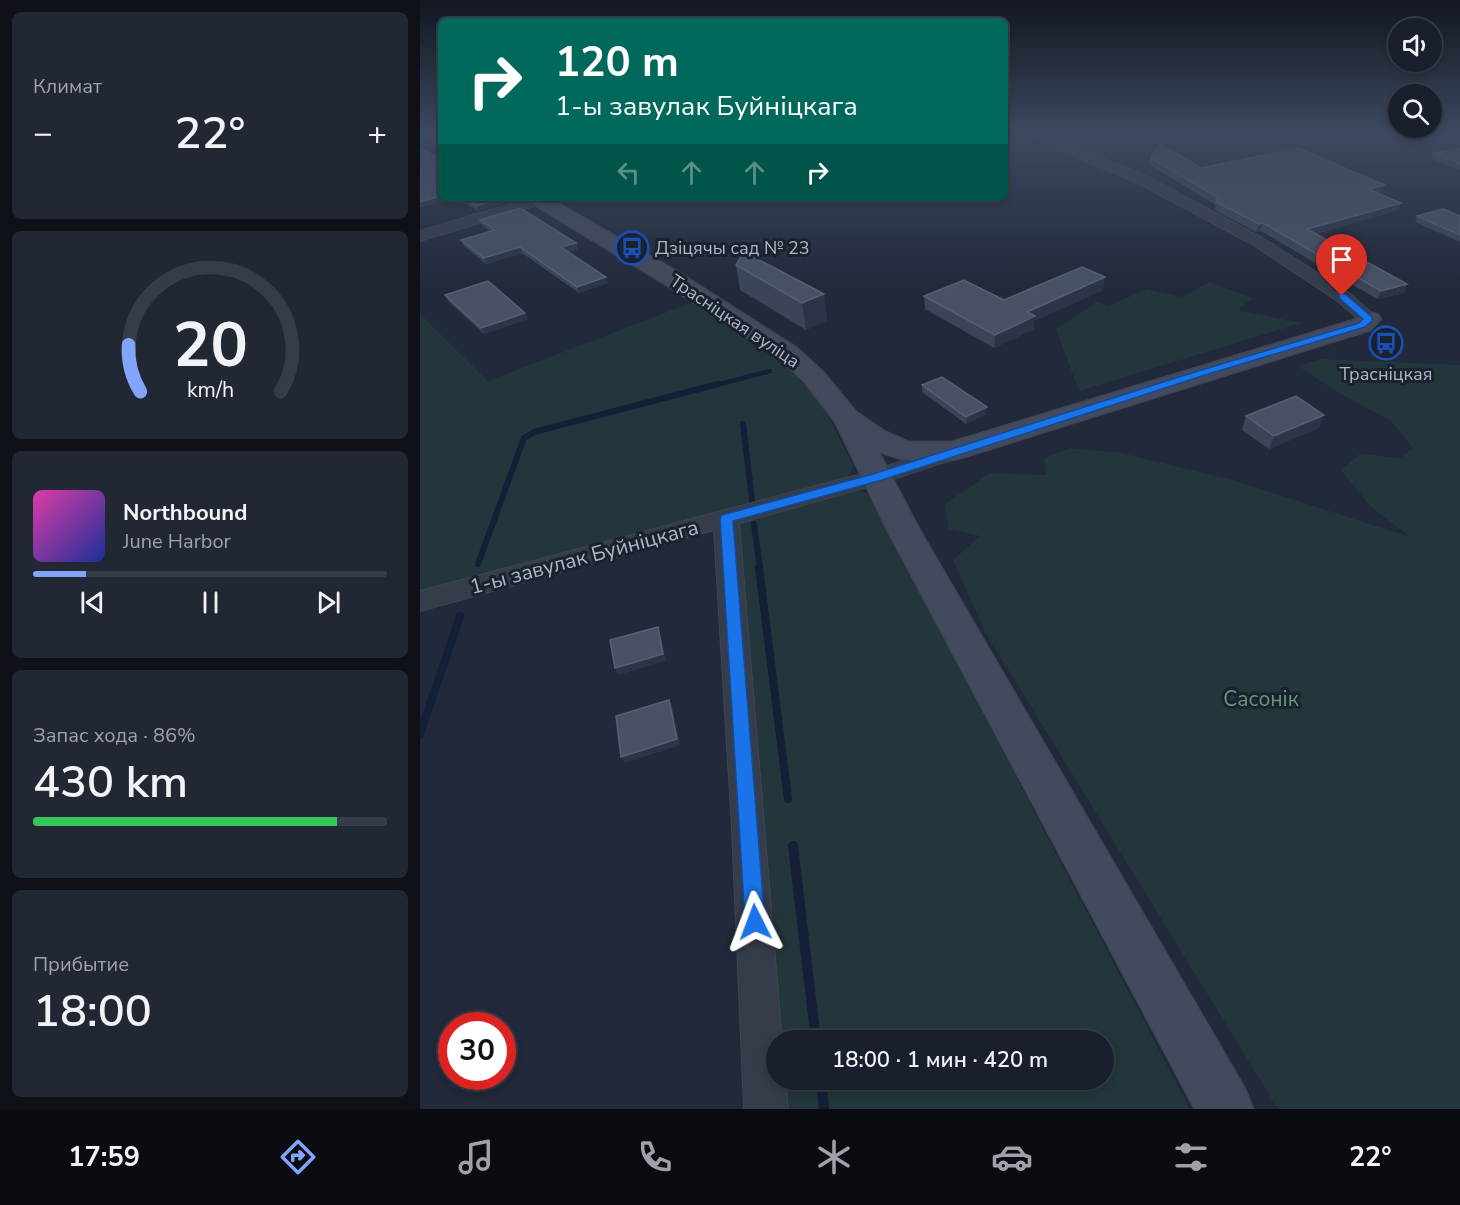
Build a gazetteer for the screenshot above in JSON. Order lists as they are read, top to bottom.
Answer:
{
  "streets": {
    "street": ["Трасніцкая вуліца", "1-ы завулак Буйніцкага"]
  },
  "crossings": [
    ["Трасніцкая вуліца", "1-ы завулак Буйніцкага"]
  ],
  "parks": ["Сасонік"],
  "places": {
    "bus stop": ["Дзіцячы сад № 23", "Трасніцкая"]
  },
  "page": {
    "tile": [
      "Климат",
      ["Запас хода · 86%", "430 km"],
      ["Прибытие", "18:00"]
    ],
    "turn": ["120 m", "1-ы завулак Буйніцкага"],
    "heat": ["−", "22°", "+"],
    "song": ["Northbound", "June Harbor"],
    "limit": "30",
    "trip": "18:00 · 1 мин · 420 m",
    "tabs": ["17:59", "22°"],
    "gauge": ["20", "km/h"]
  }
}
